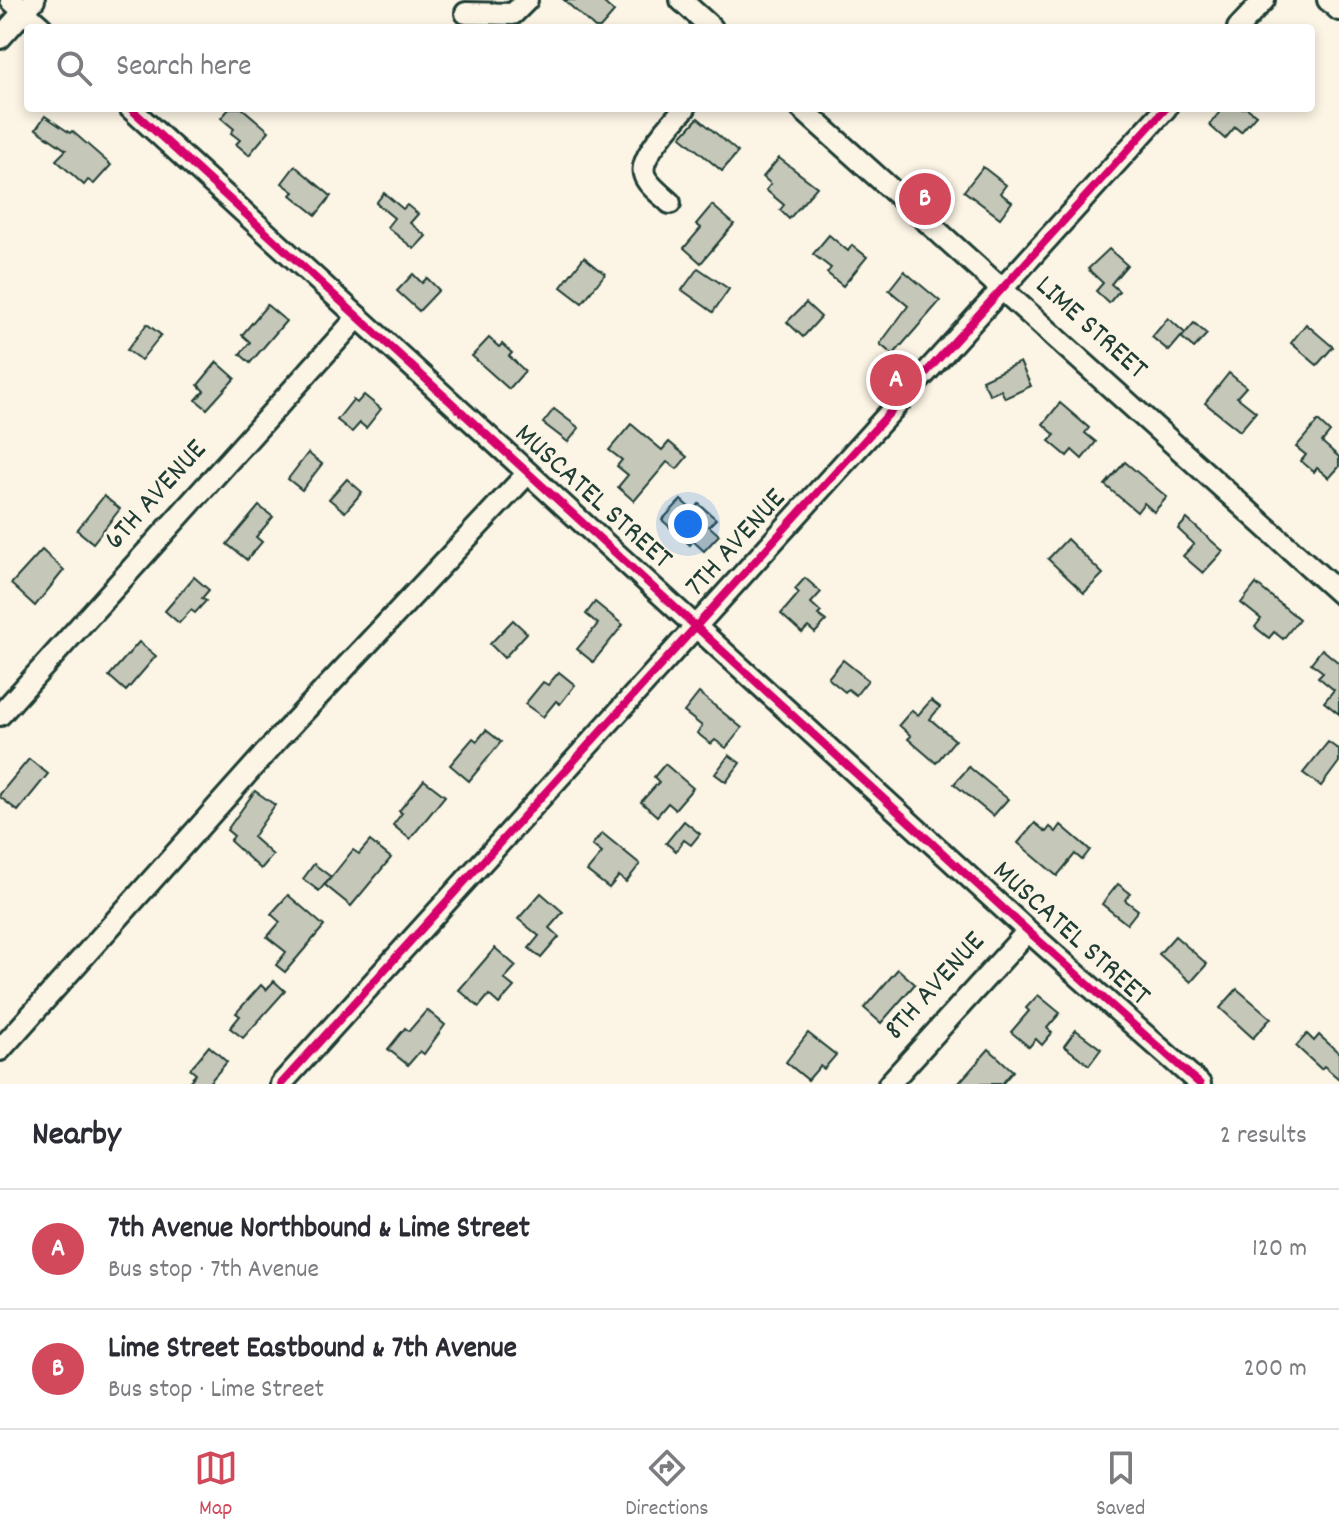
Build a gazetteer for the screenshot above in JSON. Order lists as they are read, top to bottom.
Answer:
{
  "streets": {
    "street": [
      "LIME STREET",
      "6TH AVENUE",
      "MUSCATEL STREET",
      "7TH AVENUE",
      "8TH AVENUE"
    ]
  },
  "crossings": [
    ["LIME STREET", "7TH AVENUE"],
    ["6TH AVENUE", "MUSCATEL STREET"],
    ["MUSCATEL STREET", "7TH AVENUE"],
    ["MUSCATEL STREET", "8TH AVENUE"]
  ],
  "page": {
    "search": "Search here",
    "pins": ["B", "A"],
    "heading": ["Nearby", "2 results"],
    "list": [
      {
        "mark": "A",
        "name": "7th Avenue Northbound & Lime Street",
        "note": "Bus stop · 7th Avenue",
        "value": "120 m"
      },
      {
        "mark": "B",
        "name": "Lime Street Eastbound & 7th Avenue",
        "note": "Bus stop · Lime Street",
        "value": "200 m"
      }
    ],
    "nav": ["Map", "Directions", "Saved"]
  }
}
